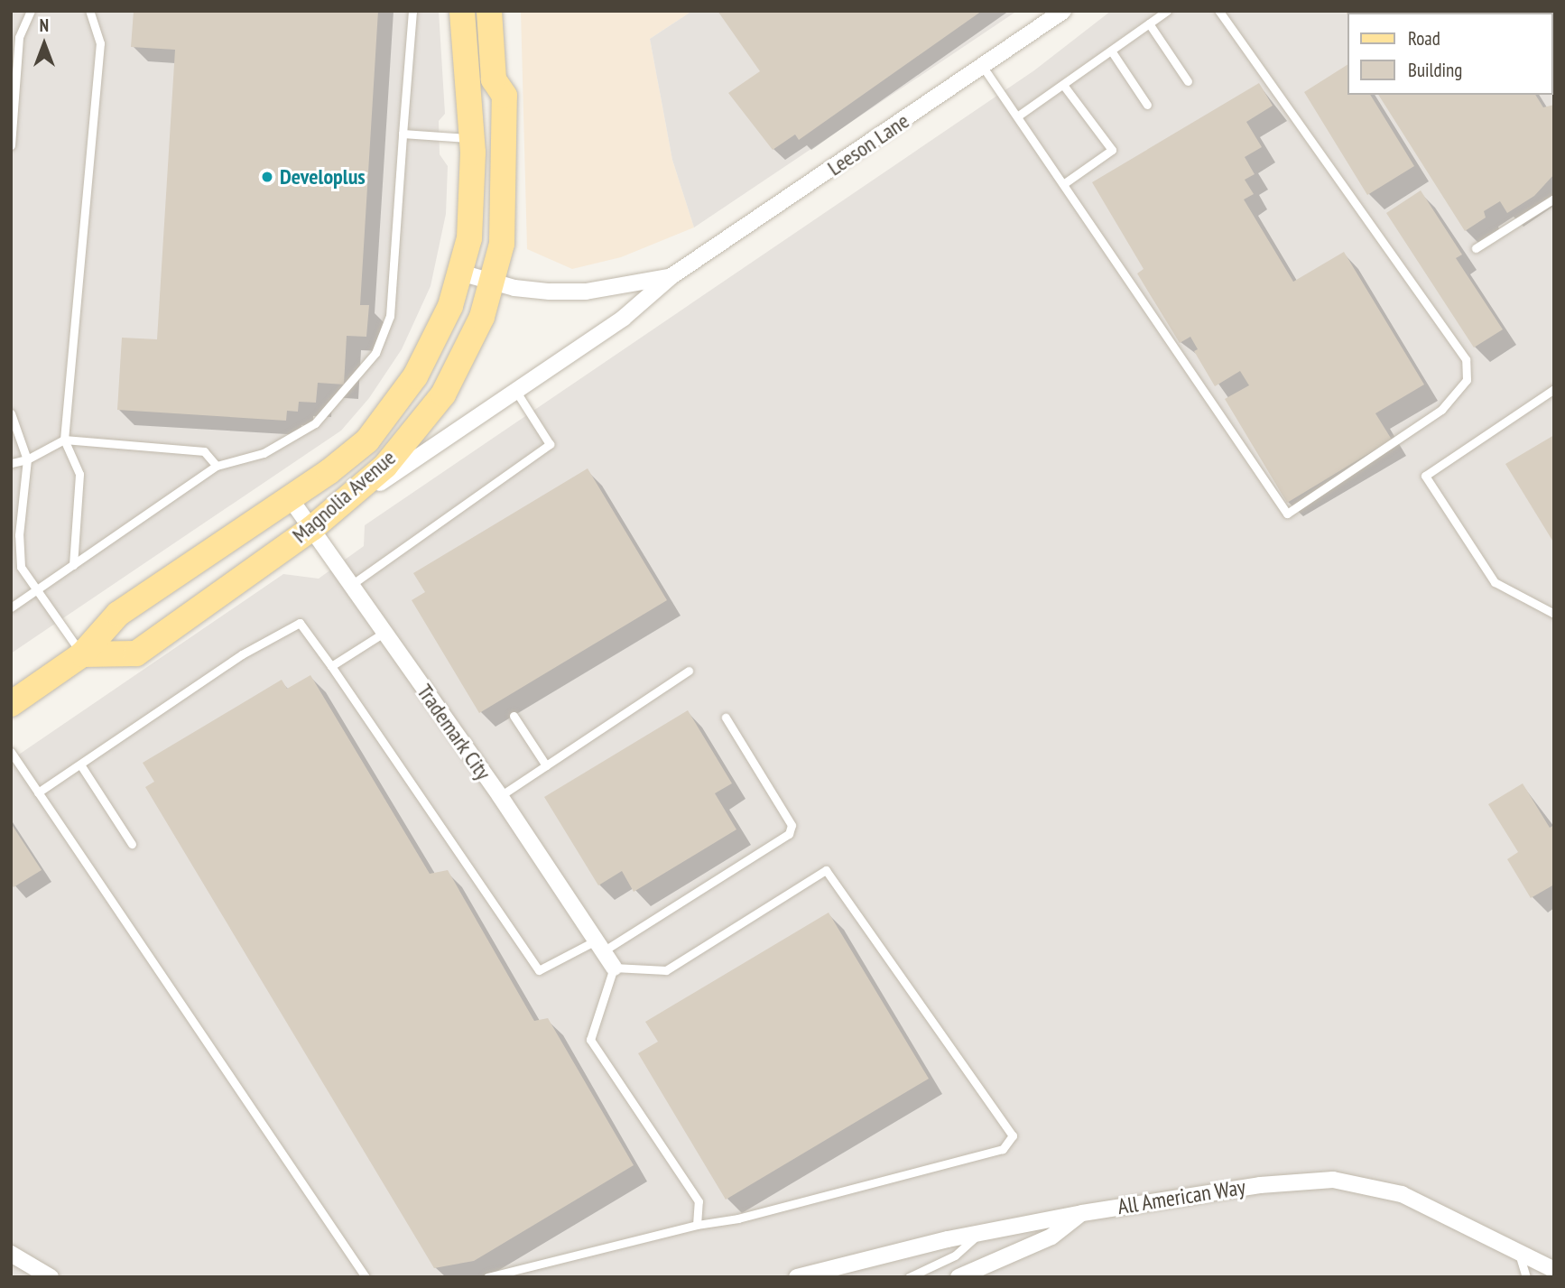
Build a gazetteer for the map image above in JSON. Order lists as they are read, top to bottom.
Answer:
{
  "streets": {
    "main road": ["Magnolia Avenue"],
    "street": ["Leeson Lane", "Trademark City", "All American Way"]
  },
  "crossings": [
    ["Leeson Lane", "Magnolia Avenue"],
    ["Leeson Lane", "Trademark City"],
    ["Magnolia Avenue", "Trademark City"]
  ],
  "places": ["Developlus"],
  "legend": ["Road", "Building"],
  "north": "top"
}
